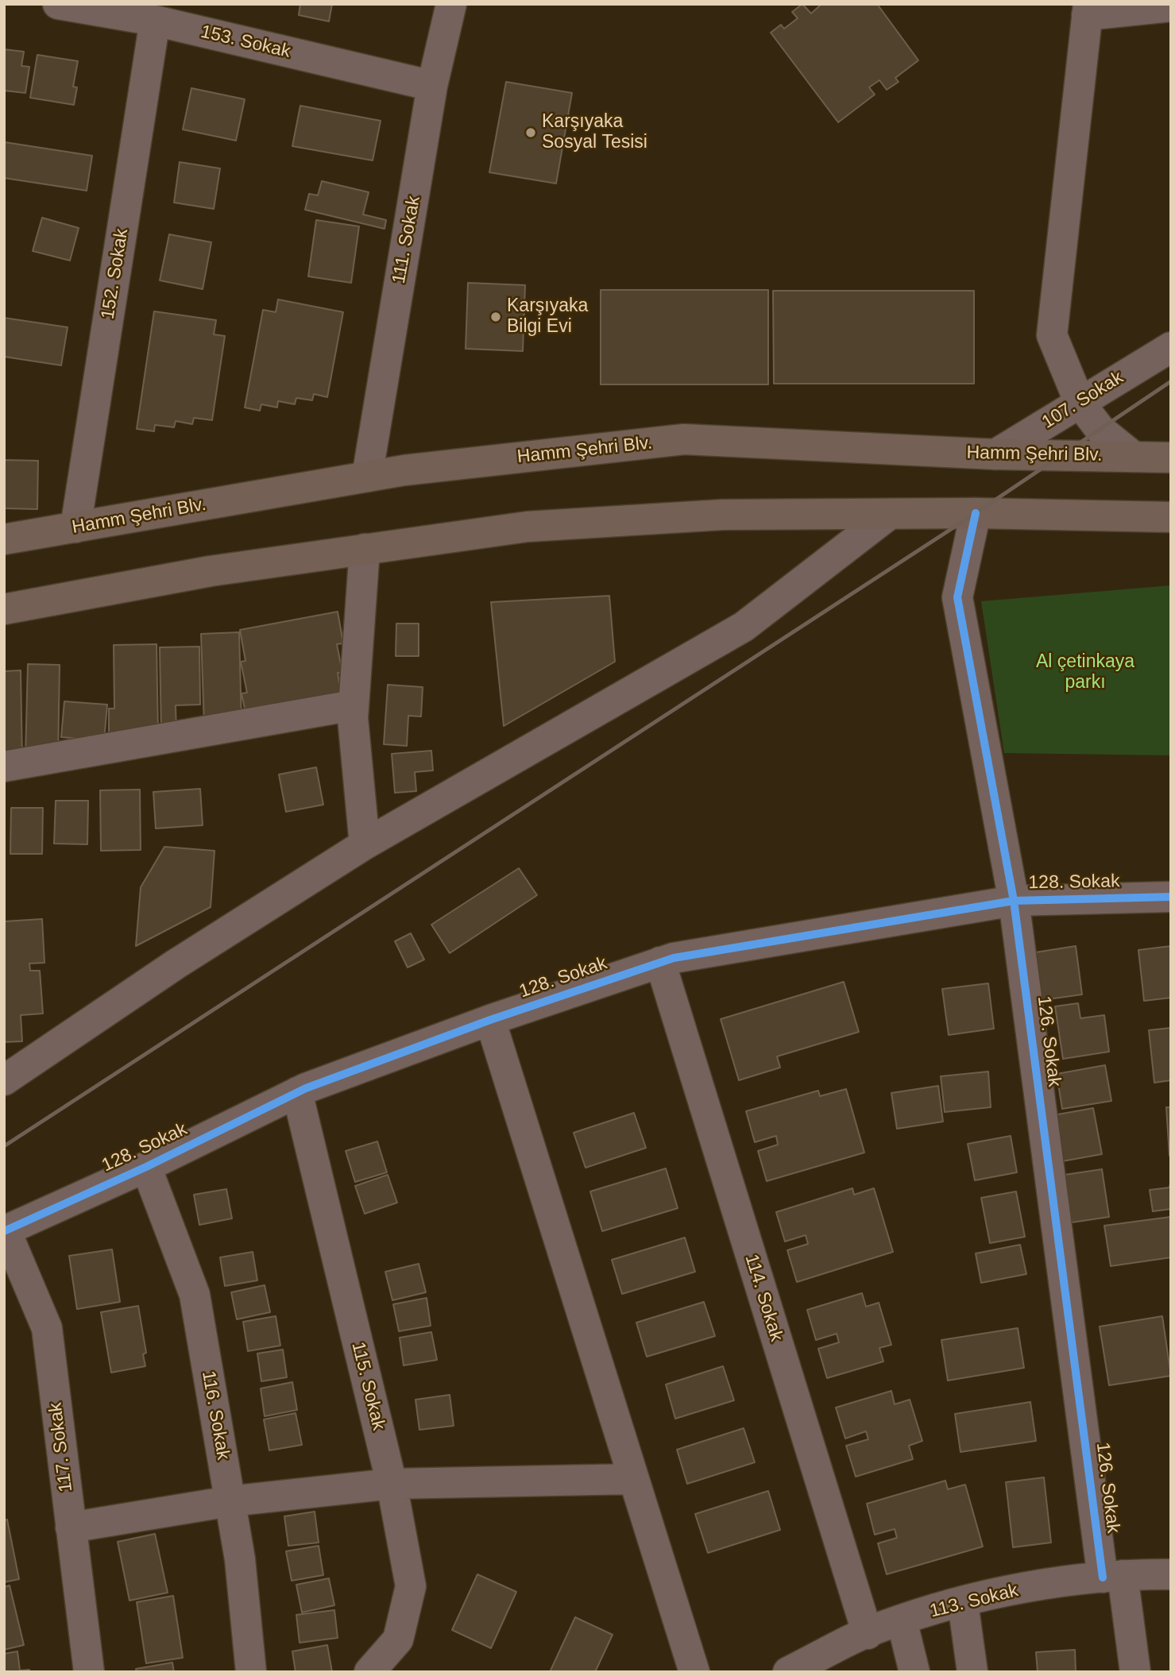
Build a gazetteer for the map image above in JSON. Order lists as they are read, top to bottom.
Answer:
{
  "streets": {
    "main road": ["Hamm Şehri Blv."],
    "street": [
      "153. Sokak",
      "111. Sokak",
      "152. Sokak",
      "107. Sokak",
      "128. Sokak",
      "126. Sokak",
      "114. Sokak",
      "115. Sokak",
      "116. Sokak",
      "117. Sokak",
      "113. Sokak"
    ]
  },
  "crossings": [
    ["153. Sokak", "111. Sokak"],
    ["153. Sokak", "152. Sokak"],
    ["111. Sokak", "Hamm Şehri Blv."],
    ["152. Sokak", "Hamm Şehri Blv."],
    ["107. Sokak", "Hamm Şehri Blv."],
    ["128. Sokak", "126. Sokak"],
    ["128. Sokak", "114. Sokak"],
    ["128. Sokak", "115. Sokak"],
    ["128. Sokak", "116. Sokak"],
    ["128. Sokak", "117. Sokak"],
    ["126. Sokak", "113. Sokak"],
    ["114. Sokak", "113. Sokak"]
  ],
  "parks": ["Al çetinkaya parkı"],
  "places": ["Karşıyaka Sosyal Tesisi", "Karşıyaka Bilgi Evi"]
}
